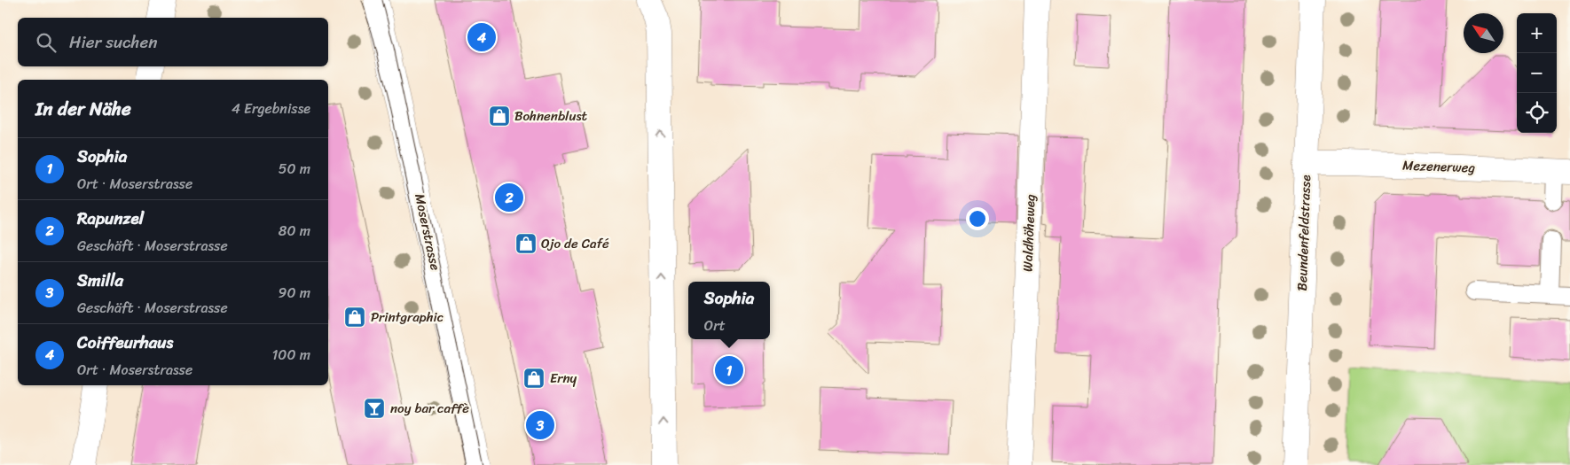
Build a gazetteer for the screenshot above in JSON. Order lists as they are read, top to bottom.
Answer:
{
  "streets": {
    "street": [
      "Mezenerweg",
      "Moserstrasse",
      "Waldhöheweg",
      "Beundenfeldstrasse"
    ]
  },
  "crossings": [
    ["Mezenerweg", "Beundenfeldstrasse"]
  ],
  "places": {
    "shop": [
      "Bohnenblust",
      "Ojo de Café",
      "Printgraphic",
      "Erny"
    ],
    "bar": ["noy bar caffè"]
  },
  "north": "top left",
  "page": {
    "map_buttons": ["+", "−"],
    "search": "Hier suchen",
    "pins": [
      "4",
      "2",
      "1",
      "3"
    ],
    "heading": ["In der Nähe", "4 Ergebnisse"],
    "list": [
      {
        "mark": "1",
        "name": "Sophia",
        "note": "Ort · Moserstrasse",
        "value": "50 m"
      },
      {
        "mark": "2",
        "name": "Rapunzel",
        "note": "Geschäft · Moserstrasse",
        "value": "80 m"
      },
      {
        "mark": "3",
        "name": "Smilla",
        "note": "Geschäft · Moserstrasse",
        "value": "90 m"
      },
      {
        "mark": "4",
        "name": "Coiffeurhaus",
        "note": "Ort · Moserstrasse",
        "value": "100 m"
      }
    ],
    "popup": ["Sophia", "Ort"]
  }
}
